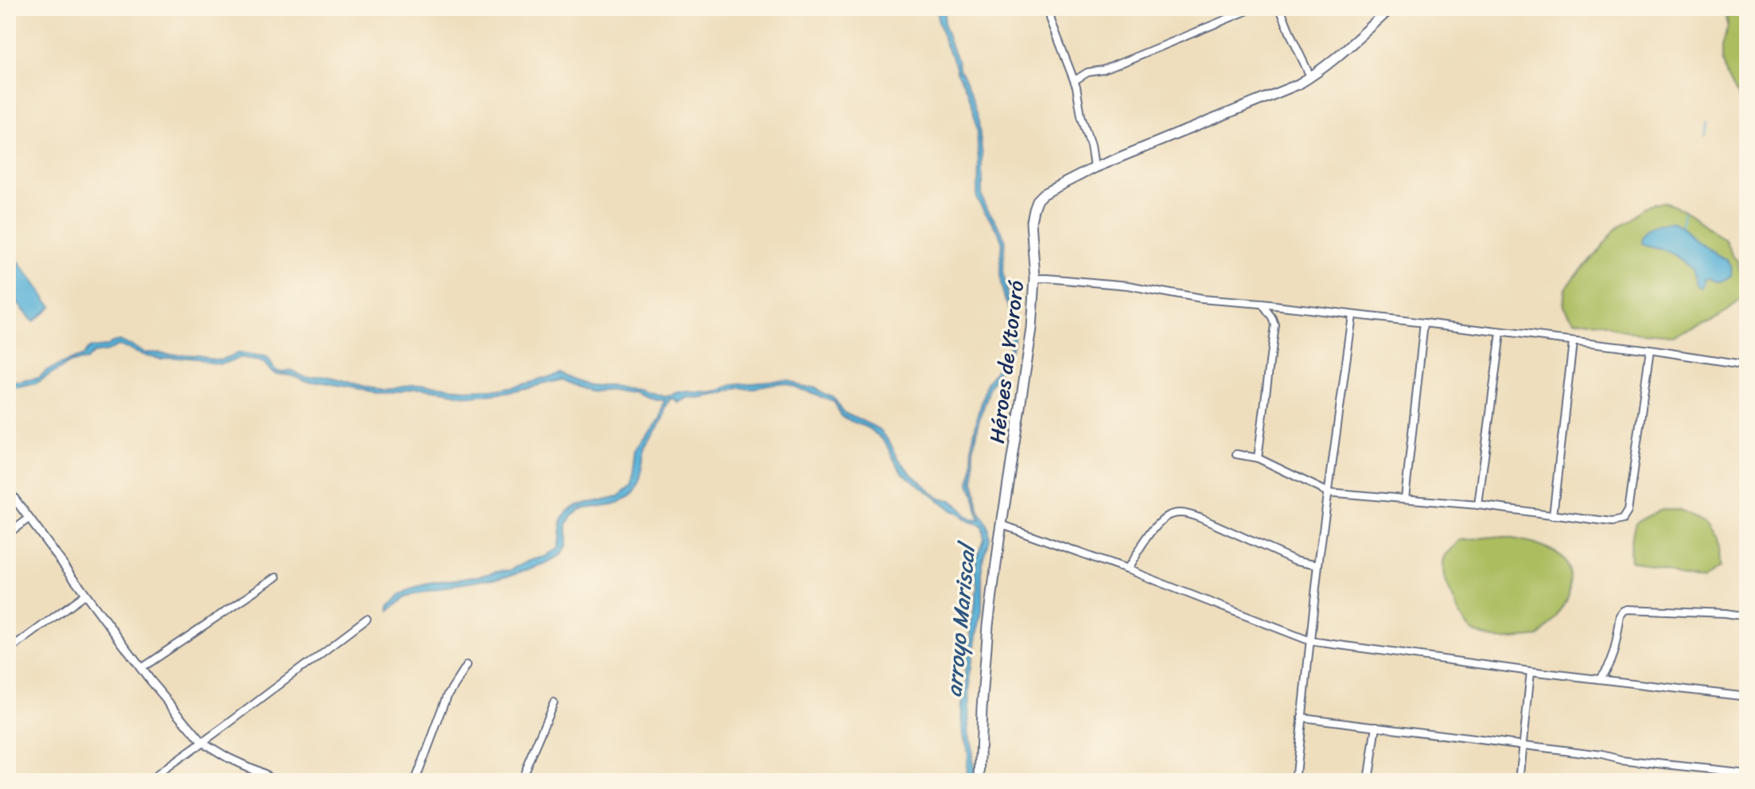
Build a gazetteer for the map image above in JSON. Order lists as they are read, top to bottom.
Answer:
{
  "streets": {
    "main road": ["Héroes de Ytororó"]
  },
  "water": ["arroyo Mariscal"]
}
